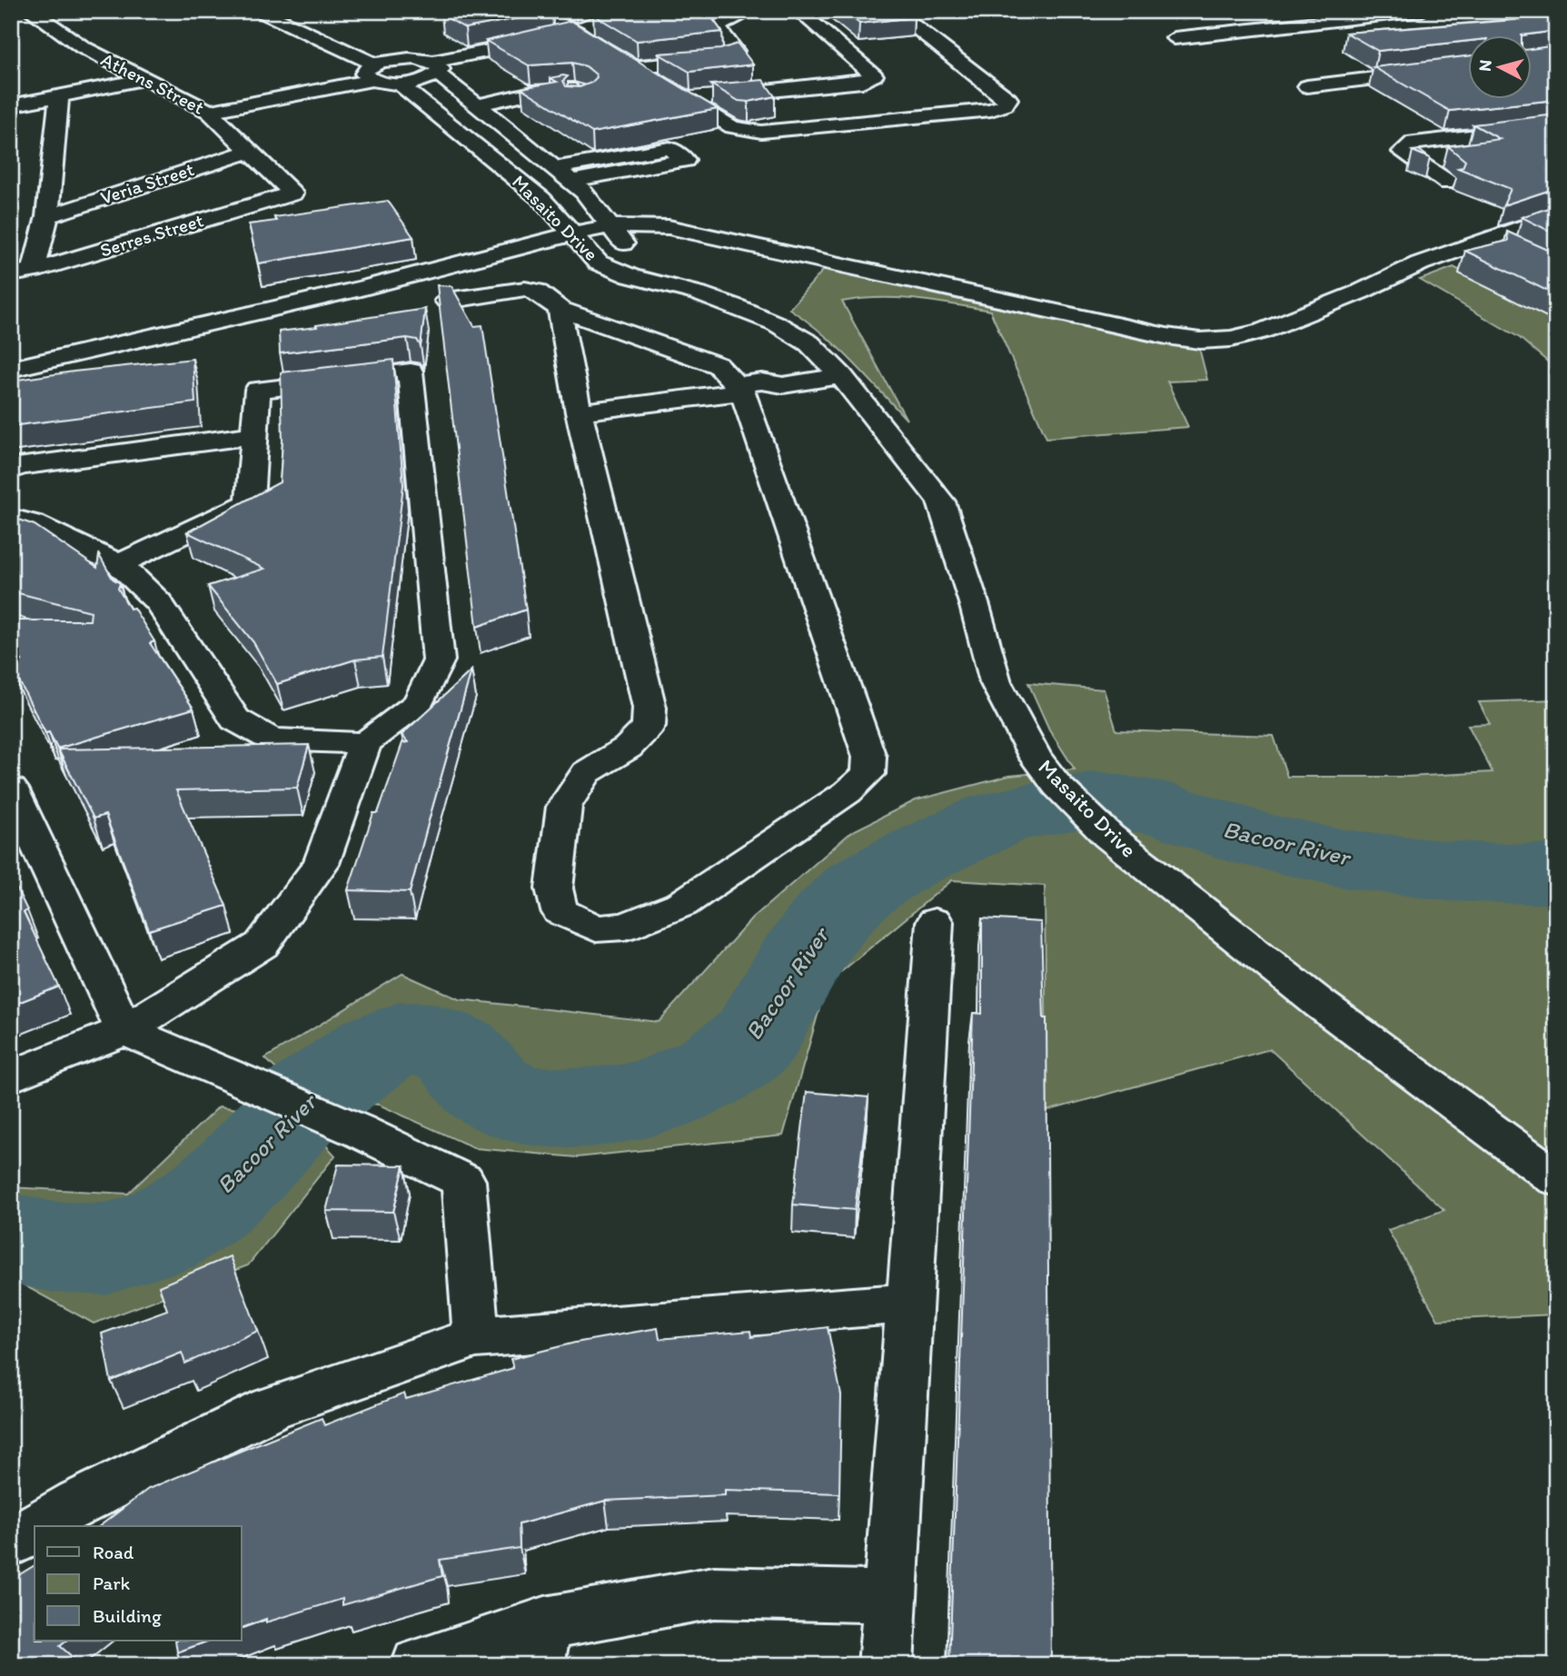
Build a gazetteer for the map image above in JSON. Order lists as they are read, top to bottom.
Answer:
{
  "streets": {
    "street": [
      "Athens Street",
      "Veria Street",
      "Masaito Drive",
      "Serres Street"
    ]
  },
  "crossings": [
    ["Athens Street", "Veria Street"],
    ["Athens Street", "Serres Street"]
  ],
  "water": ["Bacoor River"],
  "legend": ["Road", "Park", "Building"],
  "north": "left"
}
